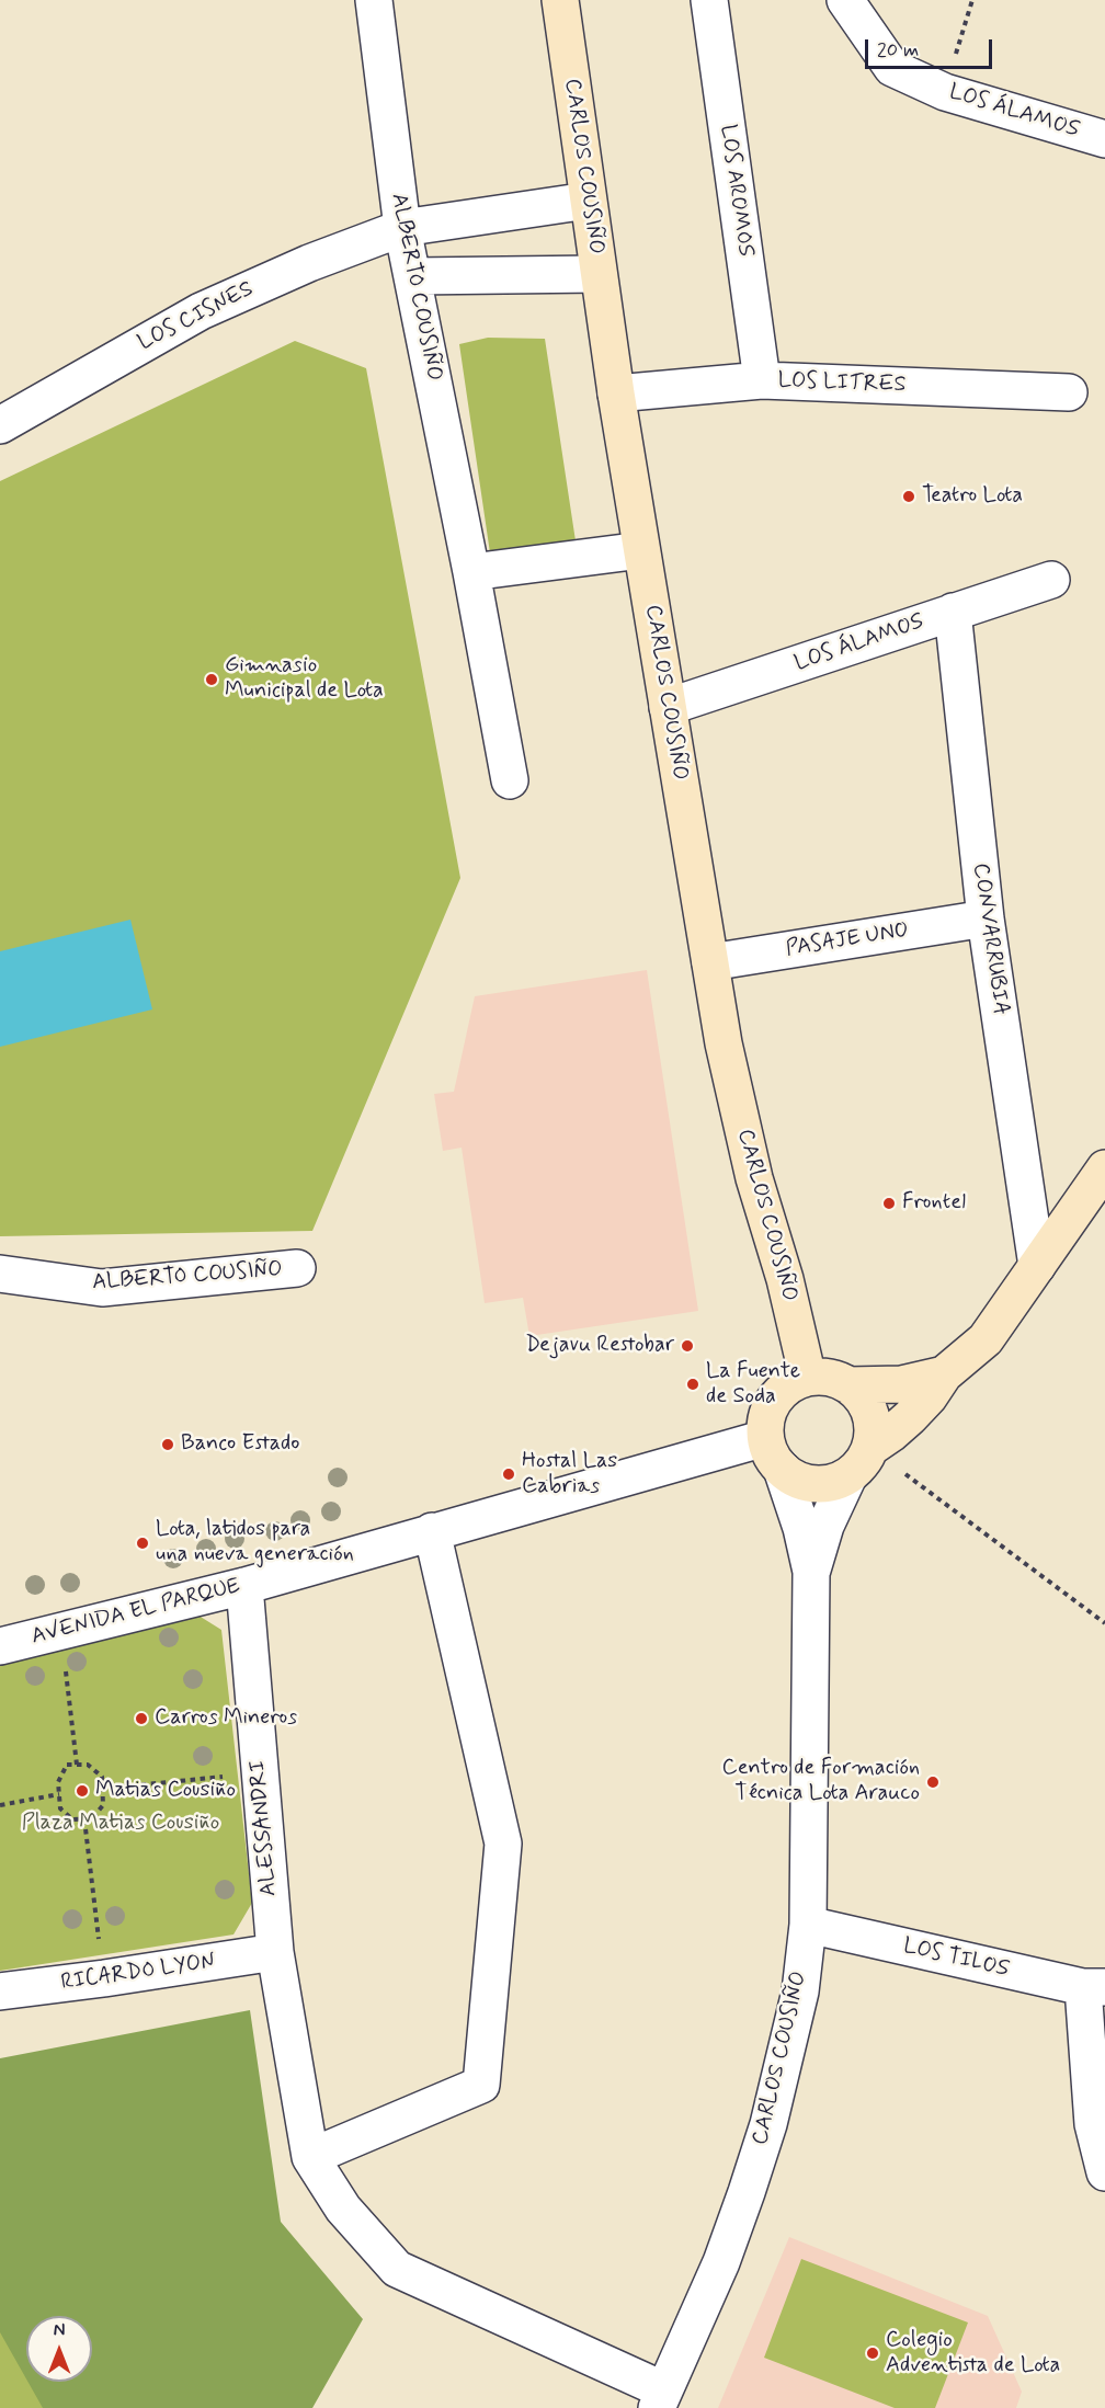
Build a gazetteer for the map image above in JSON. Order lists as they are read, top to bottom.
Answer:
{
  "streets": {
    "main road": ["CARLOS COUSIÑO"],
    "street": [
      "LOS ÁLAMOS",
      "LOS AROMOS",
      "ALBERTO COUSIÑO",
      "LOS CISNES",
      "LOS LITRES",
      "CONVARRUBIA",
      "PASAJE UNO",
      "AVENIDA EL PARQUE",
      "ALESSANDRI",
      "LOS TILOS",
      "RICARDO LYON"
    ]
  },
  "crossings": [
    ["LOS ÁLAMOS", "CARLOS COUSIÑO"],
    ["LOS ÁLAMOS", "CONVARRUBIA"],
    ["CARLOS COUSIÑO", "LOS CISNES"],
    ["CARLOS COUSIÑO", "LOS LITRES"],
    ["CARLOS COUSIÑO", "PASAJE UNO"],
    ["CARLOS COUSIÑO", "AVENIDA EL PARQUE"],
    ["CARLOS COUSIÑO", "LOS TILOS"],
    ["LOS AROMOS", "LOS LITRES"],
    ["ALBERTO COUSIÑO", "LOS CISNES"],
    ["CONVARRUBIA", "PASAJE UNO"],
    ["AVENIDA EL PARQUE", "ALESSANDRI"],
    ["ALESSANDRI", "RICARDO LYON"]
  ],
  "parks": ["Plaza Matias Cousiño"],
  "places": [
    "Teatro Lota",
    "Gimnasio Municipal de Lota",
    "Frontel",
    "Dejavu Restobar",
    "La Fuente de Soda",
    "Banco Estado",
    "Hostal Las Cabrias",
    "Lota, latidos para una nueva generación",
    "Carros Mineros",
    "Centro de Formación Técnica Lota Arauco",
    "Matias Cousiño",
    "Colegio Adventista de Lota"
  ],
  "scale_bar": "20 m",
  "north": "top"
}
